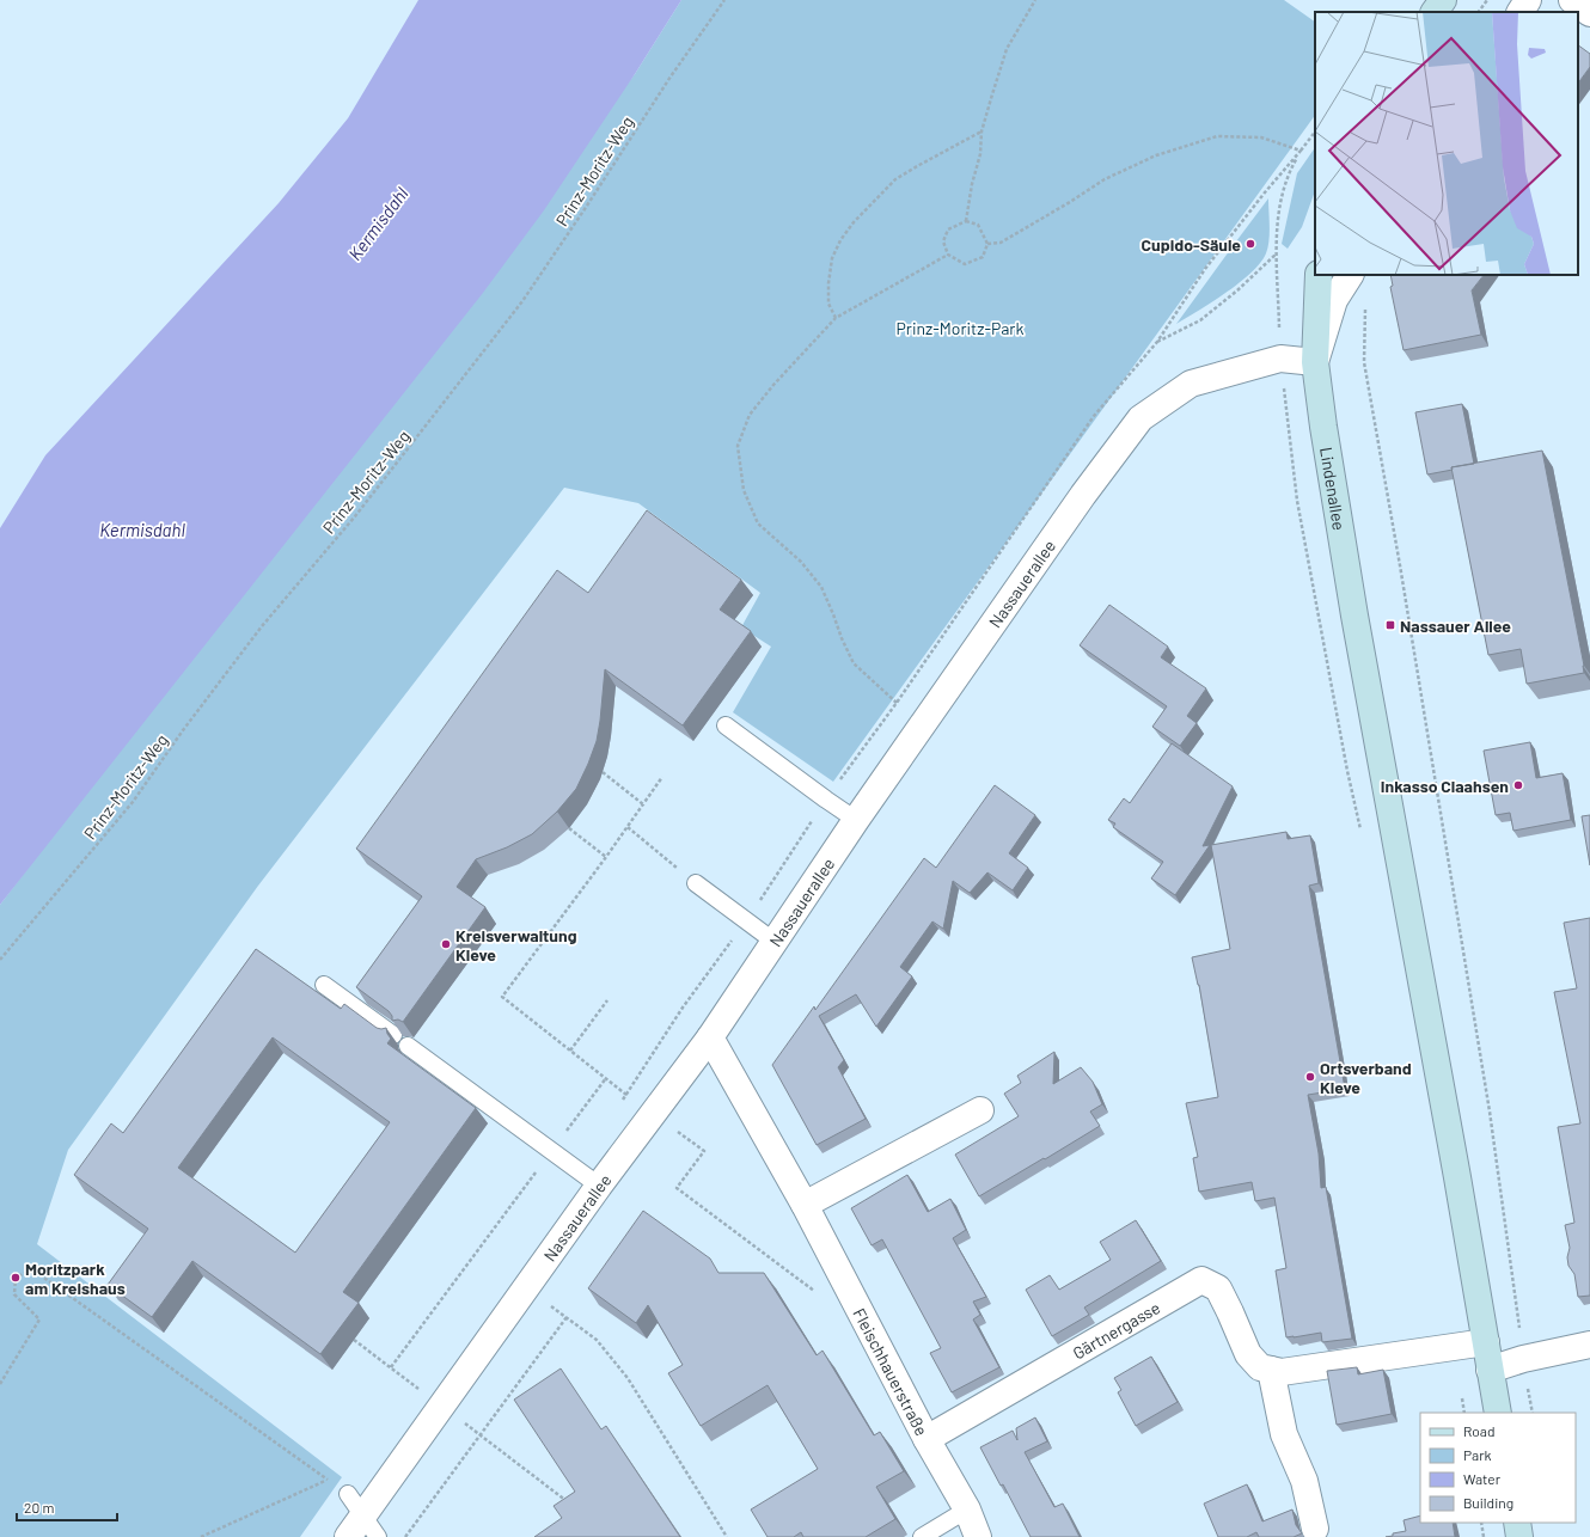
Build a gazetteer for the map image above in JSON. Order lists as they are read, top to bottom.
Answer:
{
  "streets": {
    "main road": ["Lindenallee"],
    "street": ["Nassauerallee", "Gärtnergasse", "Fleischhauerstraße"],
    "path": ["Prinz-Moritz-Weg"]
  },
  "crossings": [
    ["Lindenallee", "Nassauerallee"],
    ["Nassauerallee", "Fleischhauerstraße"],
    ["Gärtnergasse", "Fleischhauerstraße"]
  ],
  "water": ["Kermisdahl"],
  "parks": ["Prinz-Moritz-Park"],
  "places": {
    "other": [
      "Cupido-Säule",
      "Inkasso Claahsen",
      "Kreisverwaltung Kleve",
      "Ortsverband Kleve",
      "Moritzpark am Kreishaus"
    ],
    "transit": ["Nassauer Allee"]
  },
  "legend": [
    "Road",
    "Park",
    "Water",
    "Building"
  ],
  "scale_bar": "20 m"
}
